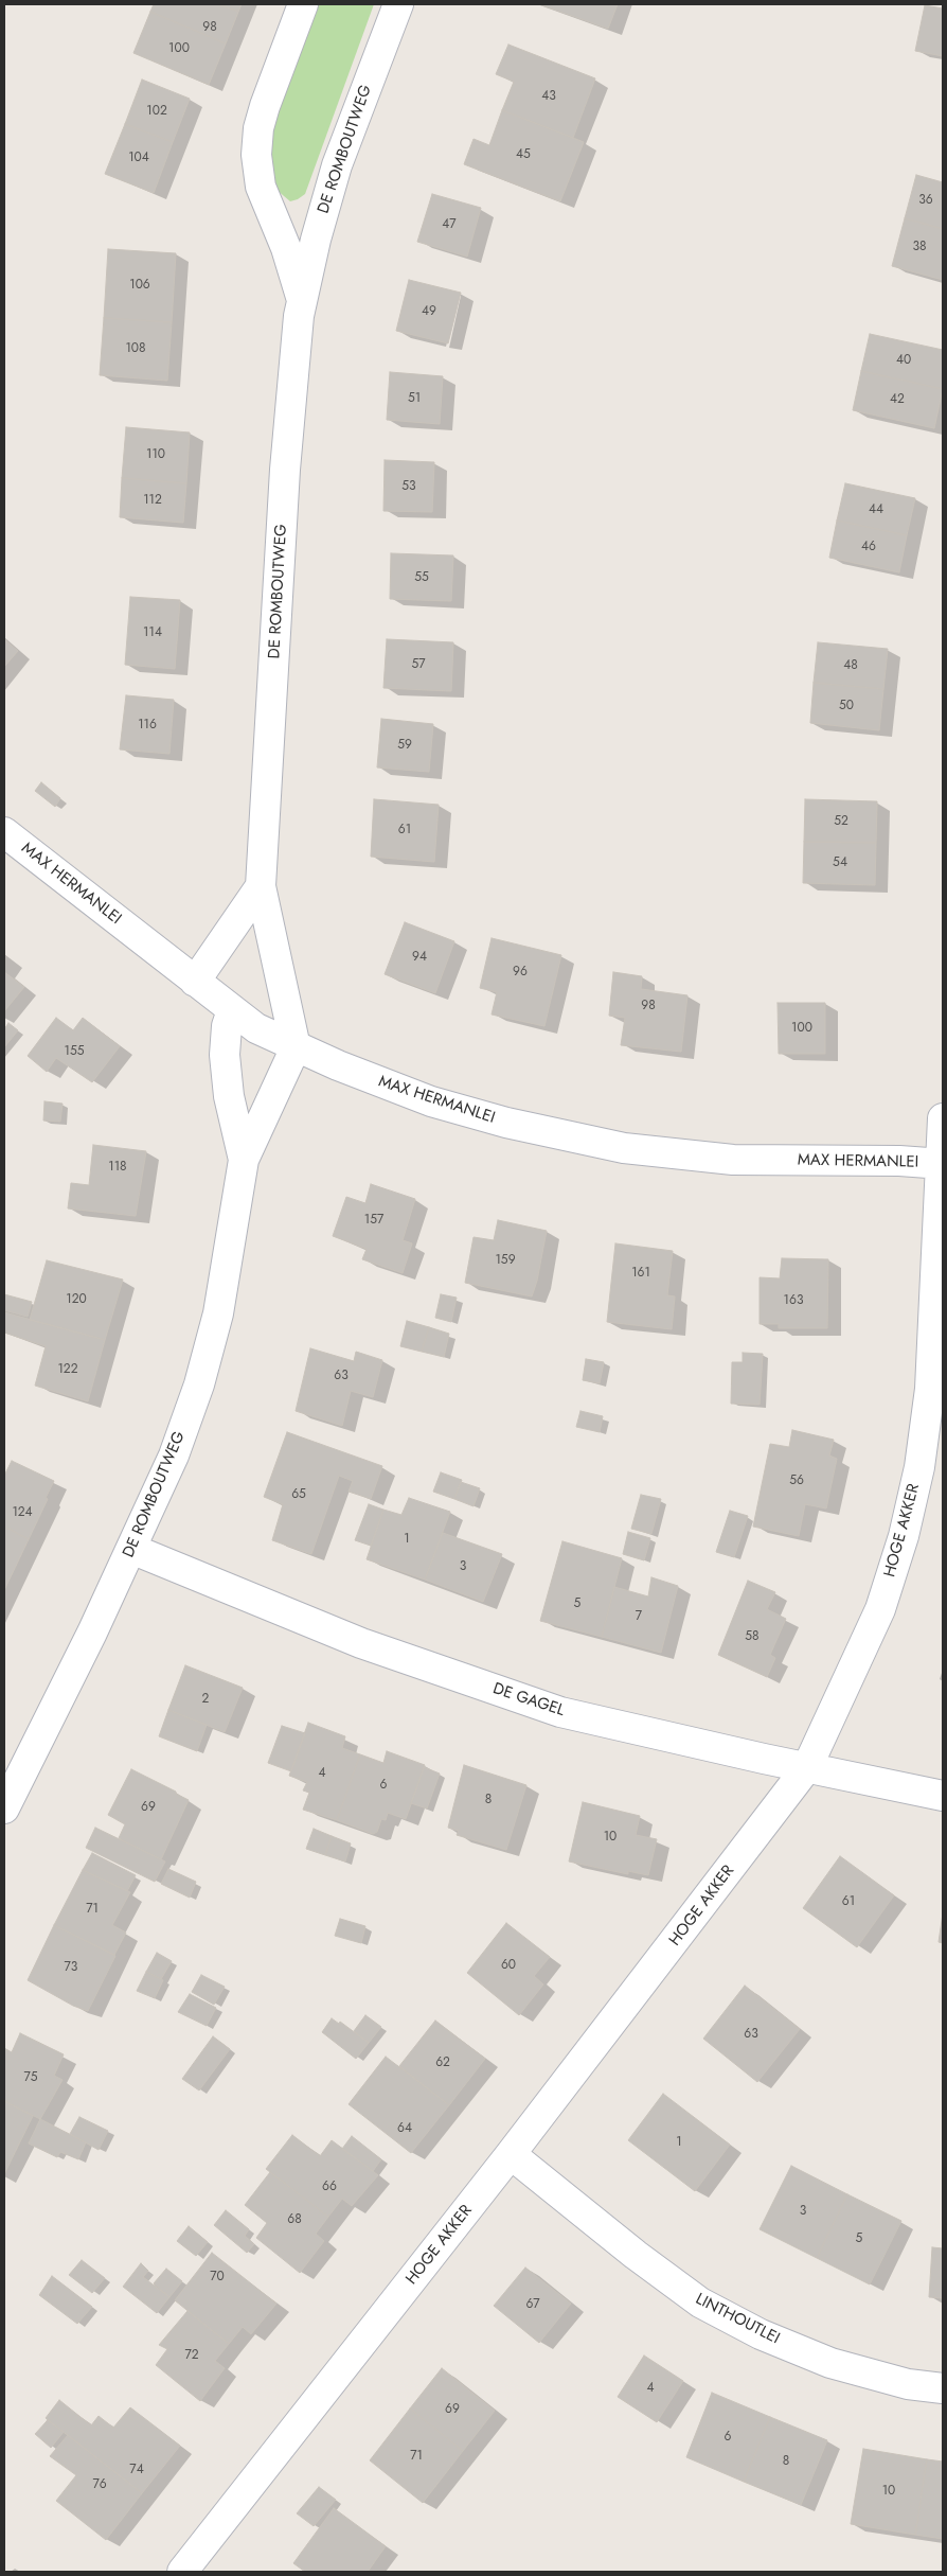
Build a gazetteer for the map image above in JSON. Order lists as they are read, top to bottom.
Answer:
{
  "streets": {
    "street": [
      "DE ROMBOUTWEG",
      "MAX HERMANLEI",
      "HOGE AKKER",
      "DE GAGEL",
      "LINTHOUTLEI"
    ]
  },
  "crossings": [
    ["DE ROMBOUTWEG", "MAX HERMANLEI"],
    ["DE ROMBOUTWEG", "DE GAGEL"],
    ["MAX HERMANLEI", "HOGE AKKER"],
    ["HOGE AKKER", "DE GAGEL"],
    ["HOGE AKKER", "LINTHOUTLEI"]
  ],
  "house_numbers": [
    "98",
    "100",
    "43",
    "102",
    "45",
    "104",
    "36",
    "47",
    "38",
    "106",
    "49",
    "108",
    "40",
    "51",
    "42",
    "110",
    "53",
    "112",
    "44",
    "46",
    "55",
    "114",
    "57",
    "48",
    "50",
    "116",
    "59",
    "52",
    "61",
    "54",
    "94",
    "96",
    "98",
    "100",
    "155",
    "118",
    "157",
    "159",
    "161",
    "120",
    "163",
    "122",
    "63",
    "56",
    "65",
    "124",
    "1",
    "3",
    "5",
    "7",
    "58",
    "2",
    "4",
    "6",
    "8",
    "69",
    "10",
    "61",
    "71",
    "60",
    "73",
    "63",
    "62",
    "75",
    "64",
    "1",
    "66",
    "3",
    "68",
    "5",
    "70",
    "67",
    "72",
    "4",
    "69",
    "6",
    "71",
    "8",
    "74",
    "76",
    "10"
  ]
}
